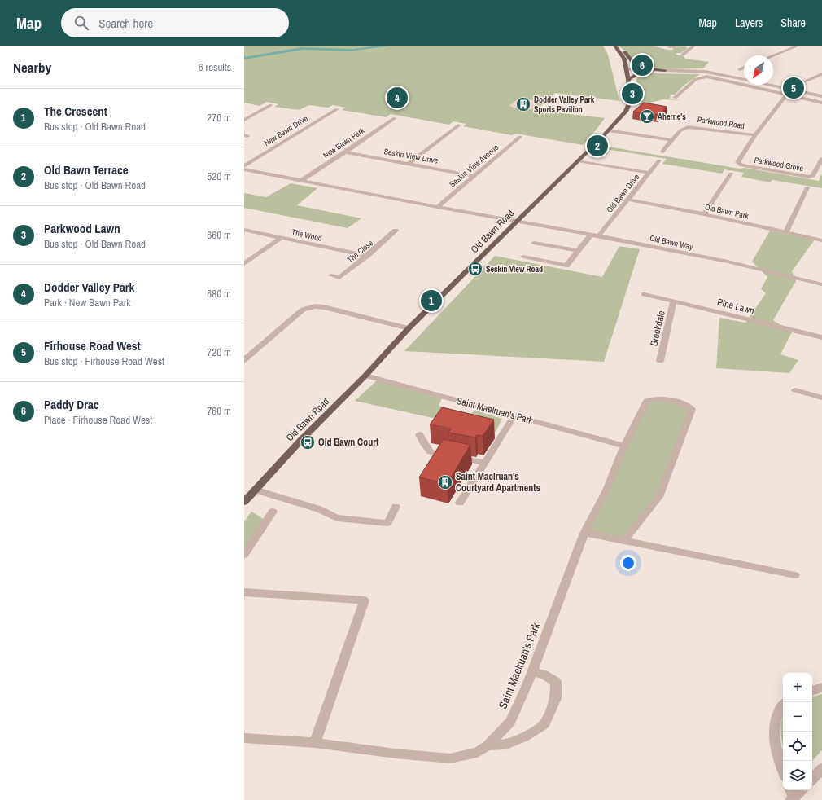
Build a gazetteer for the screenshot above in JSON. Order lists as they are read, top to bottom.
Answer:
{
  "streets": {
    "main road": ["Old Bawn Road"],
    "street": [
      "Parkwood Road",
      "New Bawn Drive",
      "New Bawn Park",
      "Seskin View Drive",
      "Parkwood Grove",
      "Seskin View Avenue",
      "Old Bawn Drive",
      "Old Bawn Park",
      "The Wood",
      "Old Bawn Way",
      "The Close",
      "Pine Lawn",
      "Brookdale",
      "Saint Maelruan's Park"
    ]
  },
  "crossings": [
    ["Parkwood Road", "Parkwood Grove"],
    ["New Bawn Park", "Seskin View Drive"],
    ["Seskin View Drive", "Seskin View Avenue"],
    ["Old Bawn Drive", "Old Bawn Park"],
    ["Old Bawn Drive", "Old Bawn Way"],
    ["Old Bawn Road", "Old Bawn Way"],
    ["Old Bawn Road", "Saint Maelruan's Park"],
    ["The Wood", "The Close"],
    ["Pine Lawn", "Brookdale"]
  ],
  "places": {
    "building": ["Dodder Valley Park Sports Pavilion", "Saint Maelruan's Courtyard Apartments"],
    "bar": ["Aherne's"],
    "bus stop": ["Seskin View Road", "Old Bawn Court"]
  },
  "north": "bottom left",
  "page": {
    "header": "Map",
    "search": "Search here",
    "nav": ["Map", "Layers", "Share"],
    "heading": ["Nearby", "6 results"],
    "pins": [
      "6",
      "5",
      "3",
      "4",
      "2",
      "1"
    ],
    "list": [
      {
        "mark": "1",
        "name": "The Crescent",
        "note": "Bus stop · Old Bawn Road",
        "value": "270 m"
      },
      {
        "mark": "2",
        "name": "Old Bawn Terrace",
        "note": "Bus stop · Old Bawn Road",
        "value": "520 m"
      },
      {
        "mark": "3",
        "name": "Parkwood Lawn",
        "note": "Bus stop · Old Bawn Road",
        "value": "660 m"
      },
      {
        "mark": "4",
        "name": "Dodder Valley Park",
        "note": "Park · New Bawn Park",
        "value": "680 m"
      },
      {
        "mark": "5",
        "name": "Firhouse Road West",
        "note": "Bus stop · Firhouse Road West",
        "value": "720 m"
      },
      {
        "mark": "6",
        "name": "Paddy Drac",
        "note": "Place · Firhouse Road West",
        "value": "760 m"
      }
    ],
    "map_buttons": ["+", "−"]
  }
}
